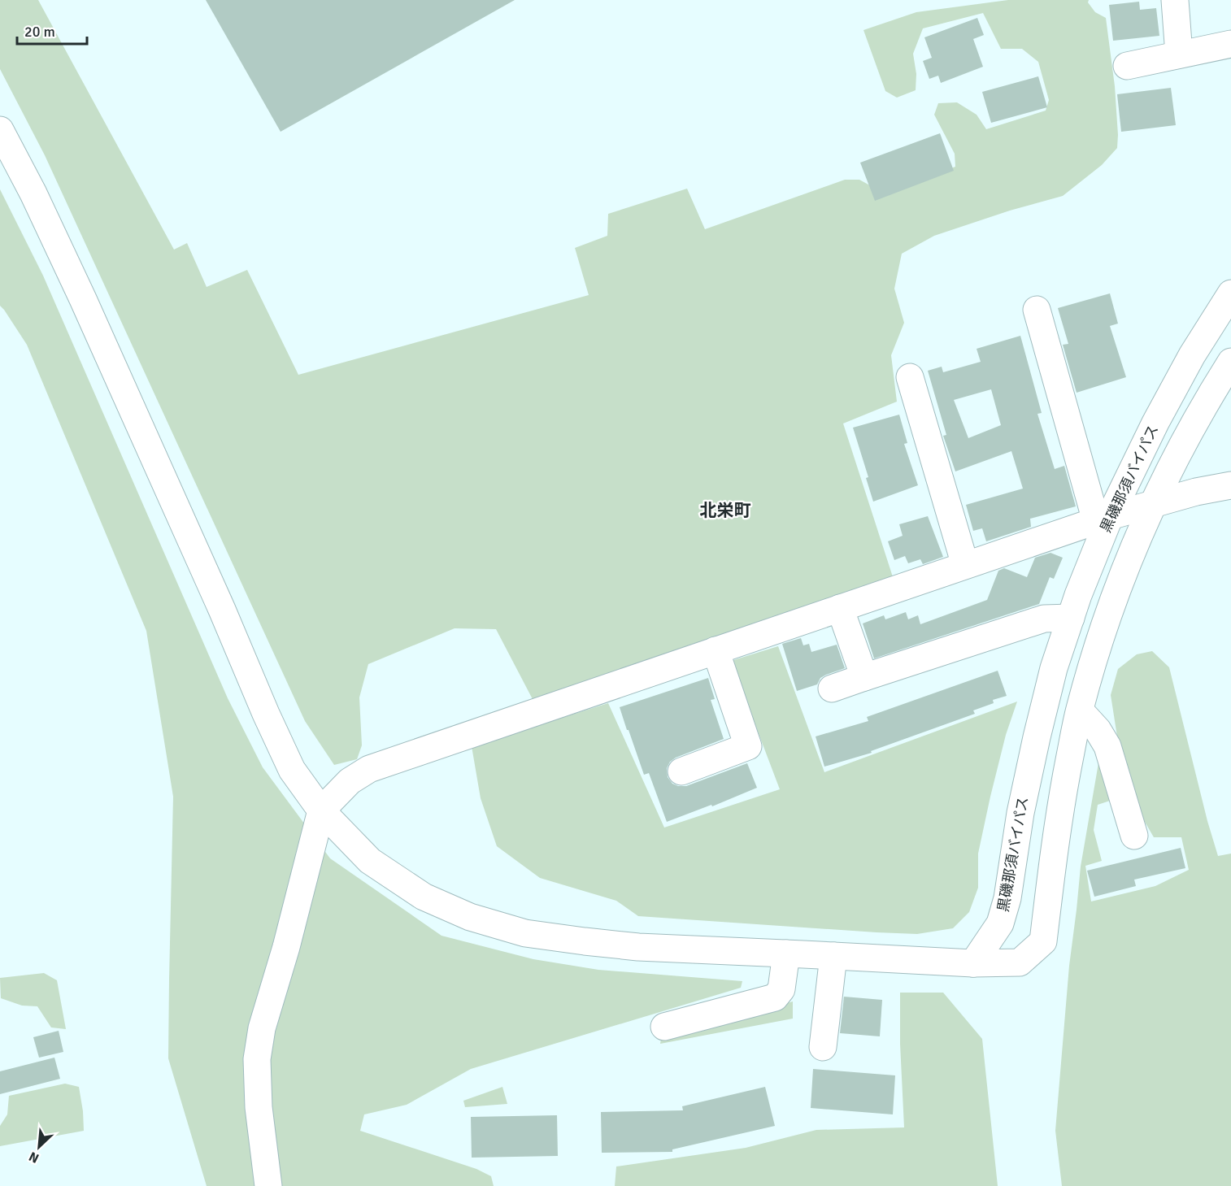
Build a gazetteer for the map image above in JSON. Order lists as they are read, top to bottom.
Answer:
{
  "streets": {
    "street": ["黒磯那須バイパス"]
  },
  "districts": ["北栄町"],
  "scale_bar": "20 m",
  "north": "bottom left"
}
